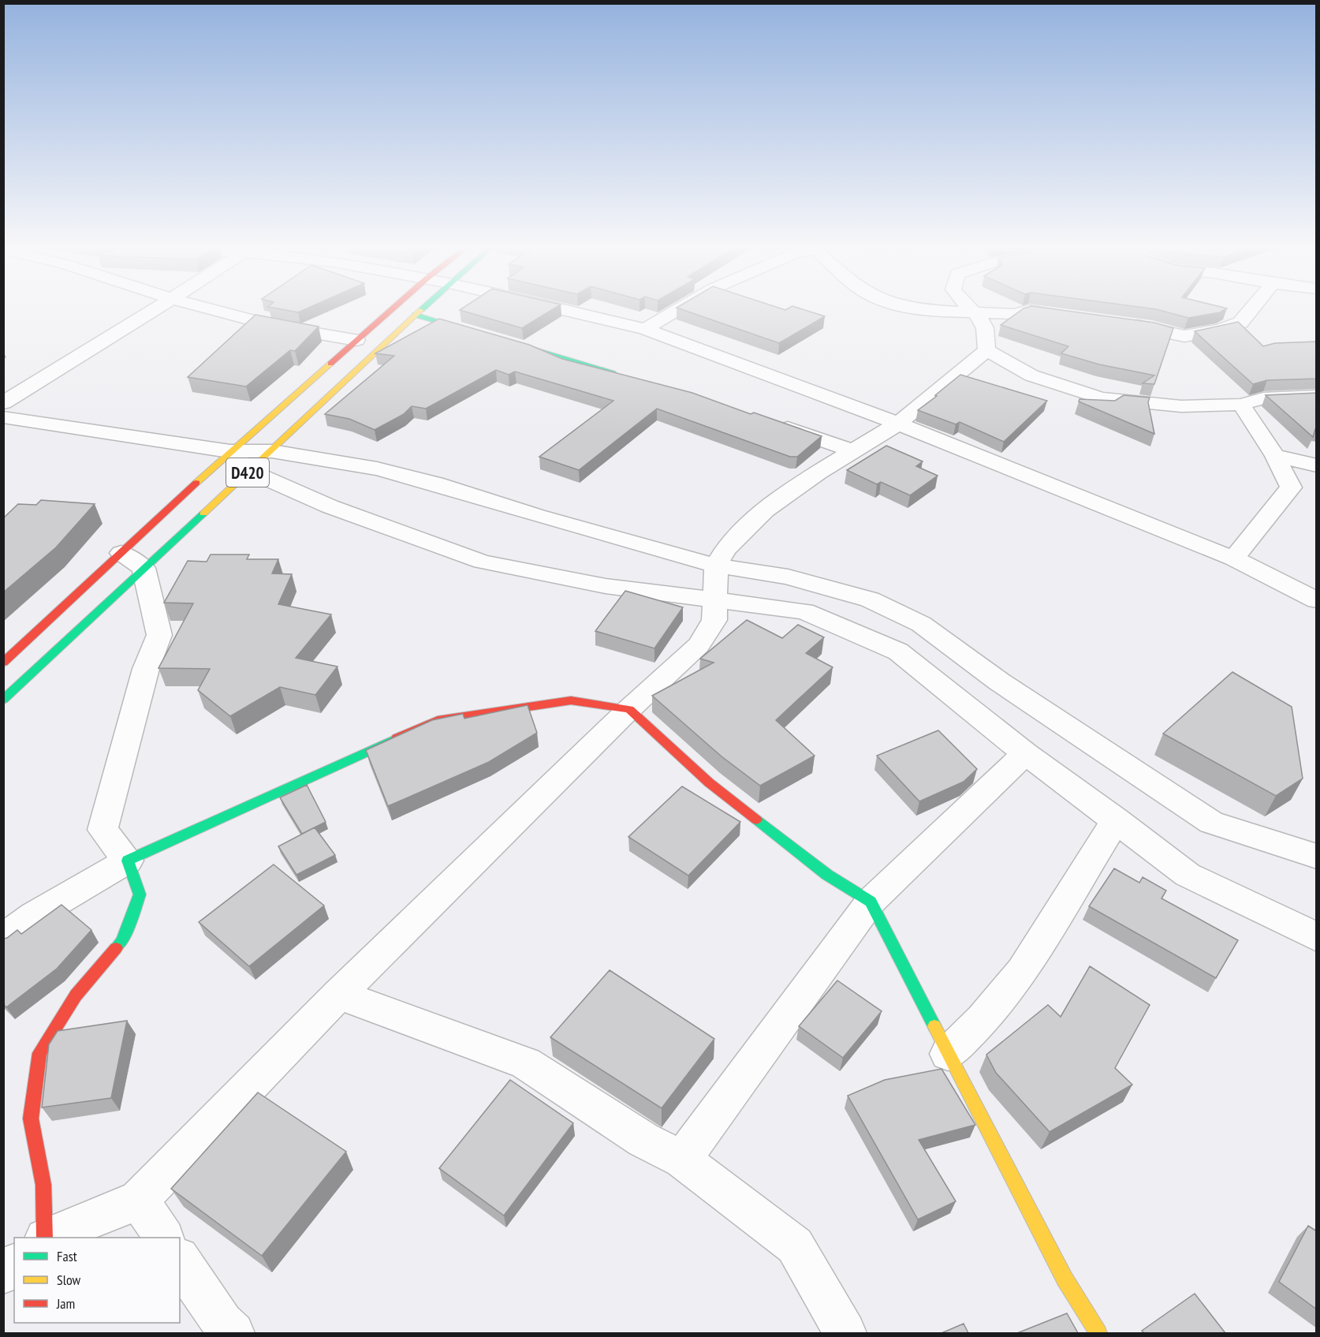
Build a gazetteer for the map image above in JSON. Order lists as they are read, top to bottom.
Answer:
{
  "streets": {
    "main road": ["D420"]
  },
  "legend": ["Fast", "Slow", "Jam"]
}
